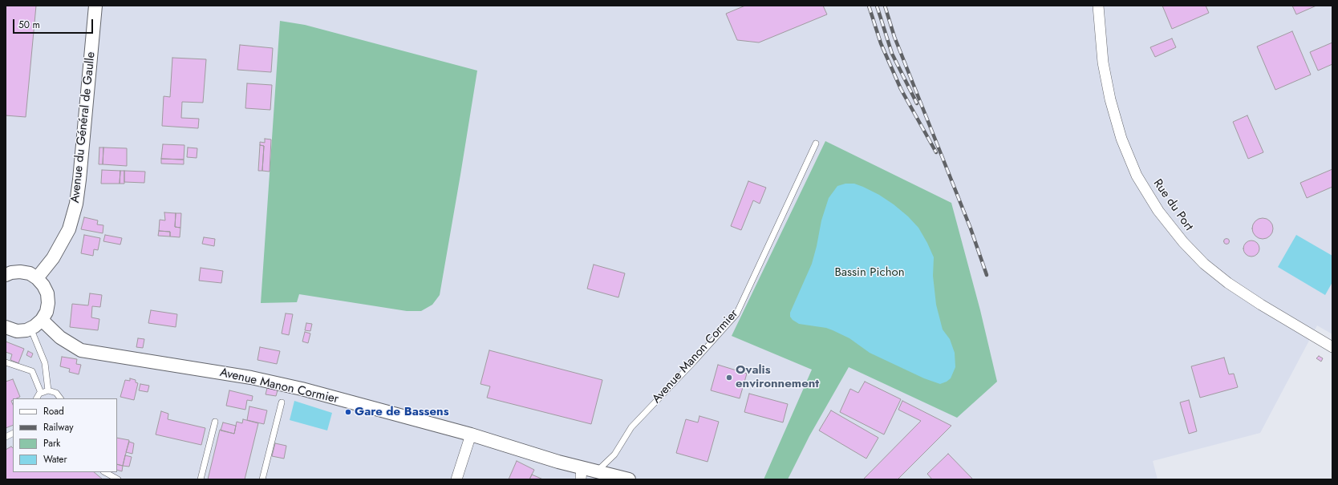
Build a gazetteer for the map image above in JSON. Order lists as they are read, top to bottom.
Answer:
{
  "streets": {
    "street": ["Avenue du Général de Gaulle", "Rue du Port", "Avenue Manon Cormier"]
  },
  "parks": ["Bassin Pichon"],
  "places": ["Ovalis environnement", "Gare de Bassens"],
  "legend": [
    "Road",
    "Railway",
    "Park",
    "Water"
  ],
  "scale_bar": "50 m"
}
